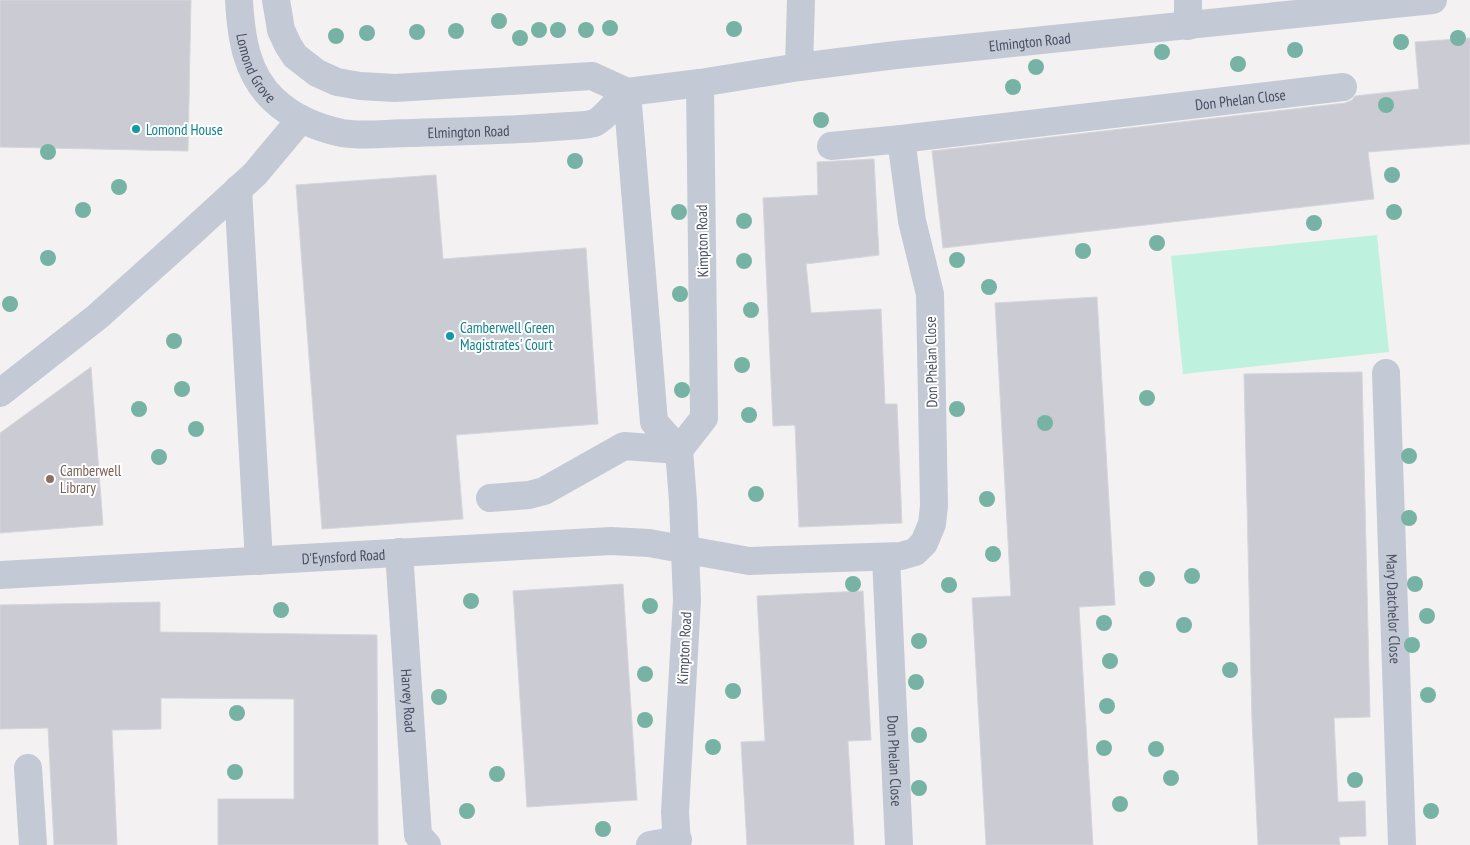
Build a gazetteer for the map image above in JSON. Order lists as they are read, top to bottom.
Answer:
{
  "streets": {
    "street": [
      "Elmington Road",
      "Lomond Grove",
      "Don Phelan Close",
      "Kimpton Road",
      "D'Eynsford Road",
      "Mary Datchelor Close",
      "Harvey Road"
    ]
  },
  "crossings": [
    ["Elmington Road", "Lomond Grove"],
    ["Elmington Road", "Kimpton Road"],
    ["Don Phelan Close", "Kimpton Road"],
    ["Don Phelan Close", "D'Eynsford Road"],
    ["Kimpton Road", "D'Eynsford Road"],
    ["D'Eynsford Road", "Harvey Road"]
  ],
  "places": ["Lomond House", "Camberwell Green Magistrates' Court", "Camberwell Library"]
}
